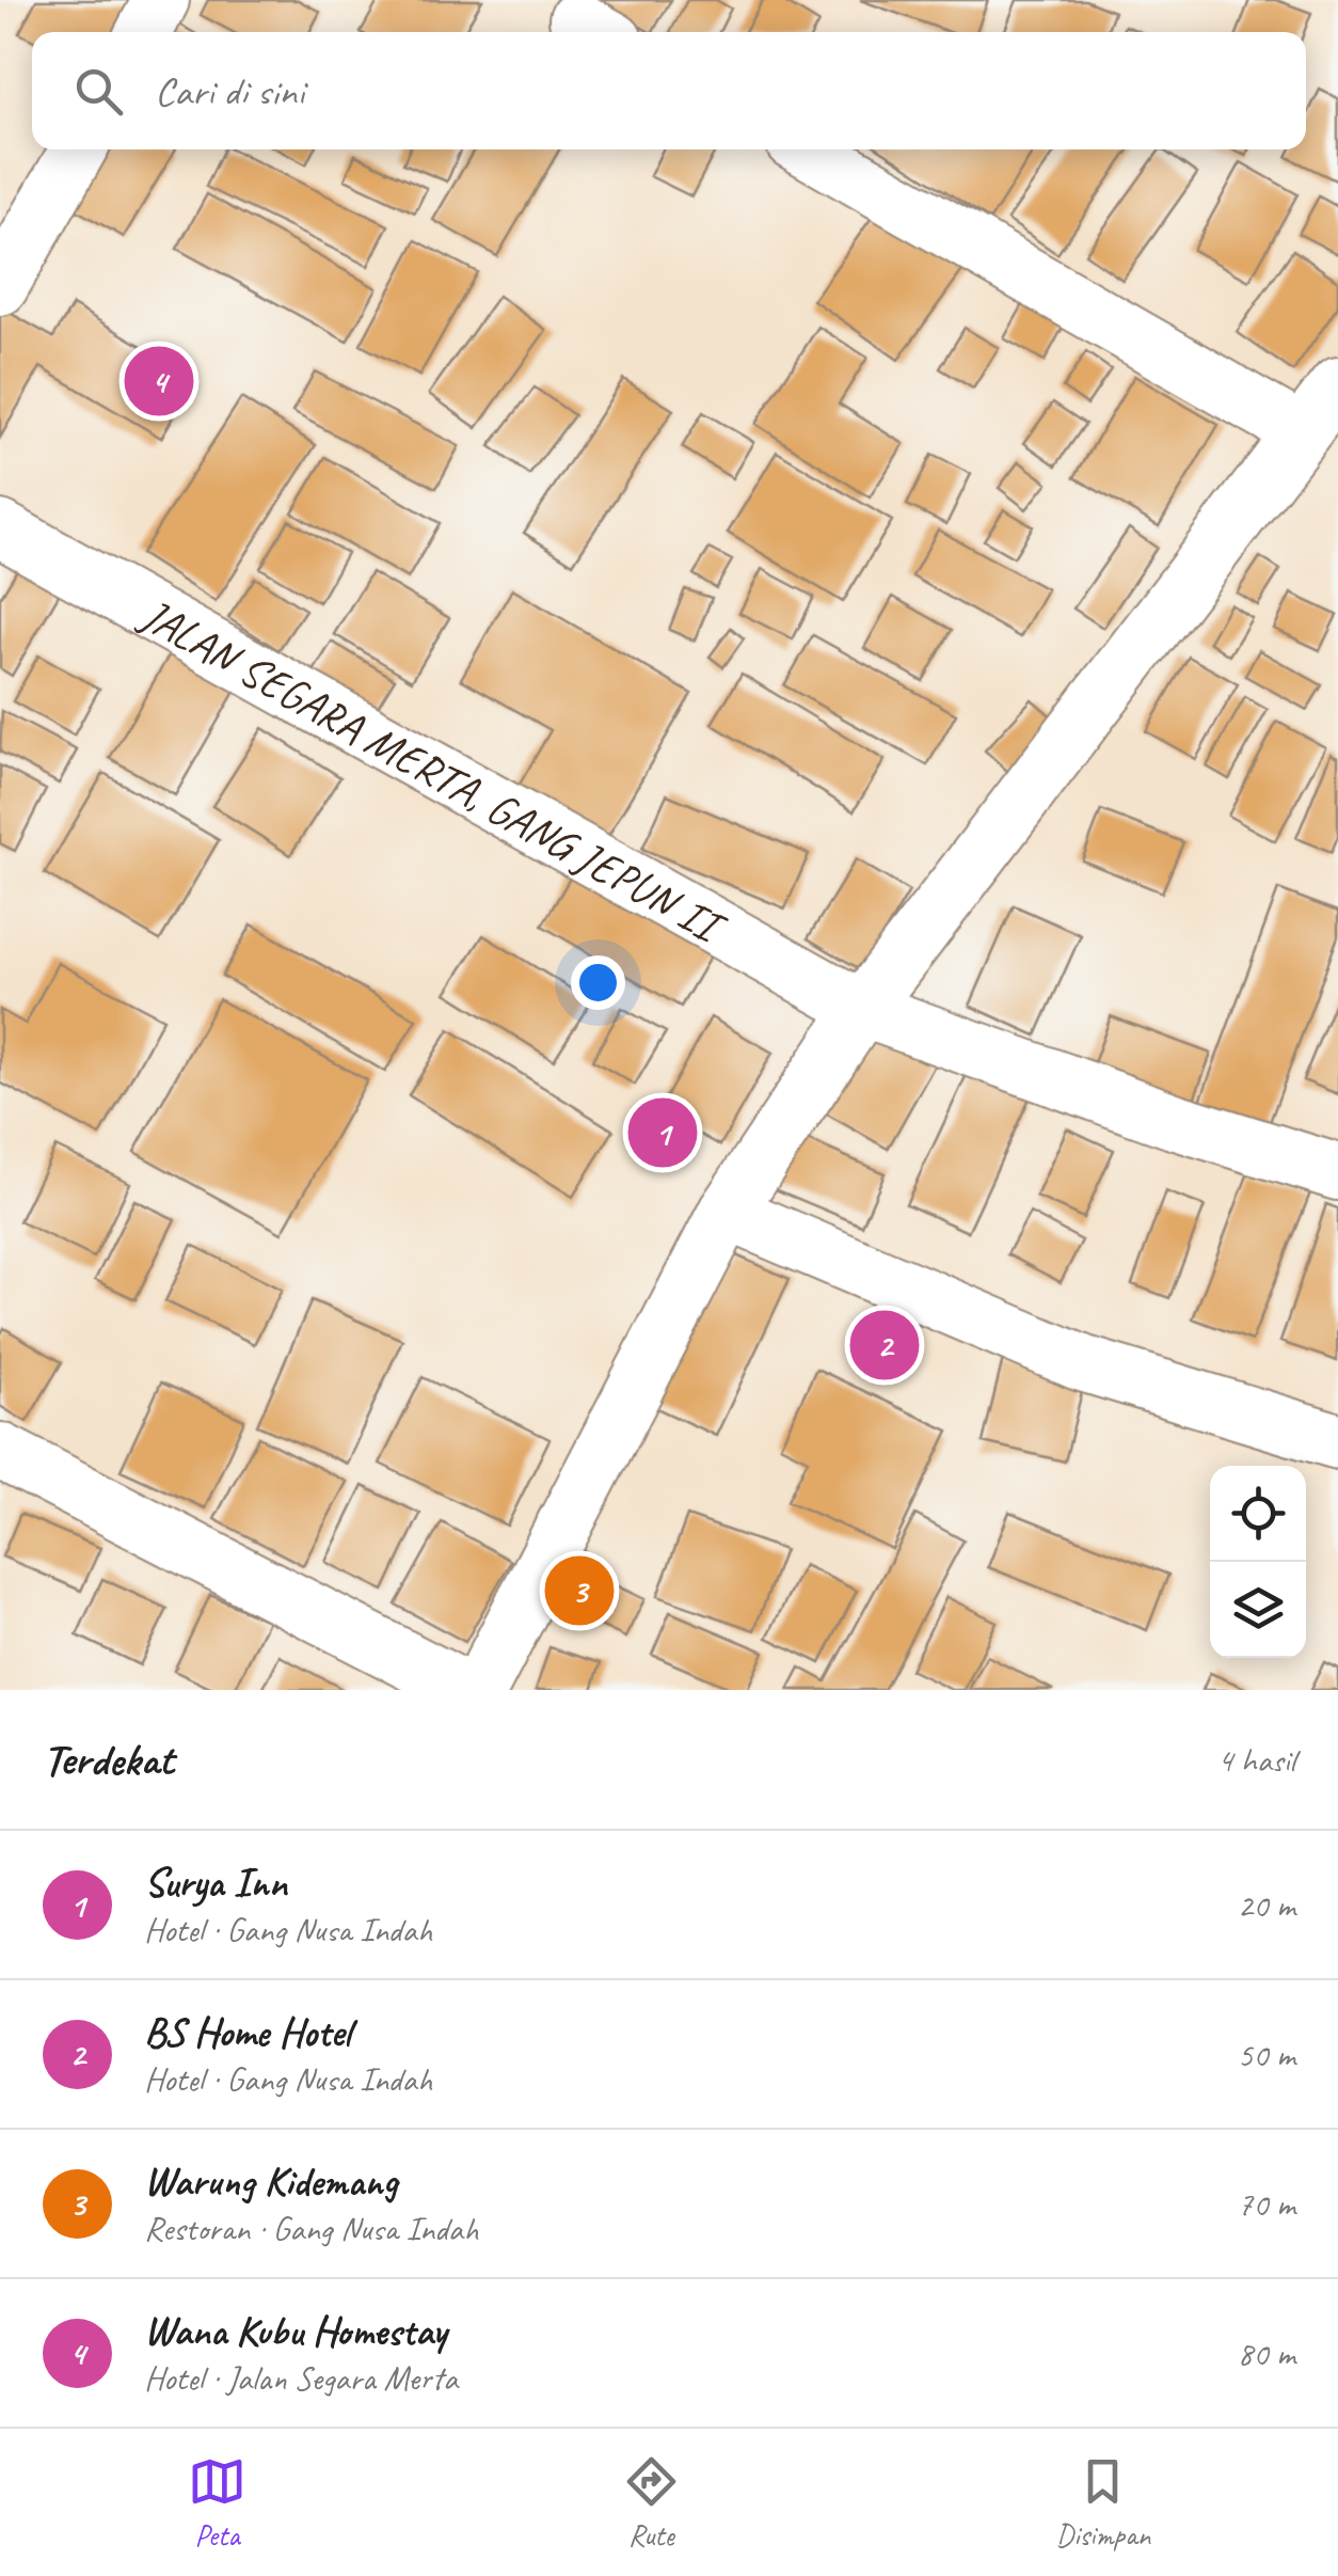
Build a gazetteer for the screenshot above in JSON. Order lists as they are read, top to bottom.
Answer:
{
  "streets": {
    "street": ["JALAN SEGARA MERTA, GANG JEPUN II"]
  },
  "page": {
    "search": "Cari di sini",
    "pins": [
      "4",
      "1",
      "2",
      "3"
    ],
    "heading": ["Terdekat", "4 hasil"],
    "list": [
      {
        "mark": "1",
        "name": "Surya Inn",
        "note": "Hotel · Gang Nusa Indah",
        "value": "20 m"
      },
      {
        "mark": "2",
        "name": "BS Home Hotel",
        "note": "Hotel · Gang Nusa Indah",
        "value": "50 m"
      },
      {
        "mark": "3",
        "name": "Warung Kidemang",
        "note": "Restoran · Gang Nusa Indah",
        "value": "70 m"
      },
      {
        "mark": "4",
        "name": "Wana Kubu Homestay",
        "note": "Hotel · Jalan Segara Merta",
        "value": "80 m"
      }
    ],
    "nav": ["Peta", "Rute", "Disimpan"]
  }
}
